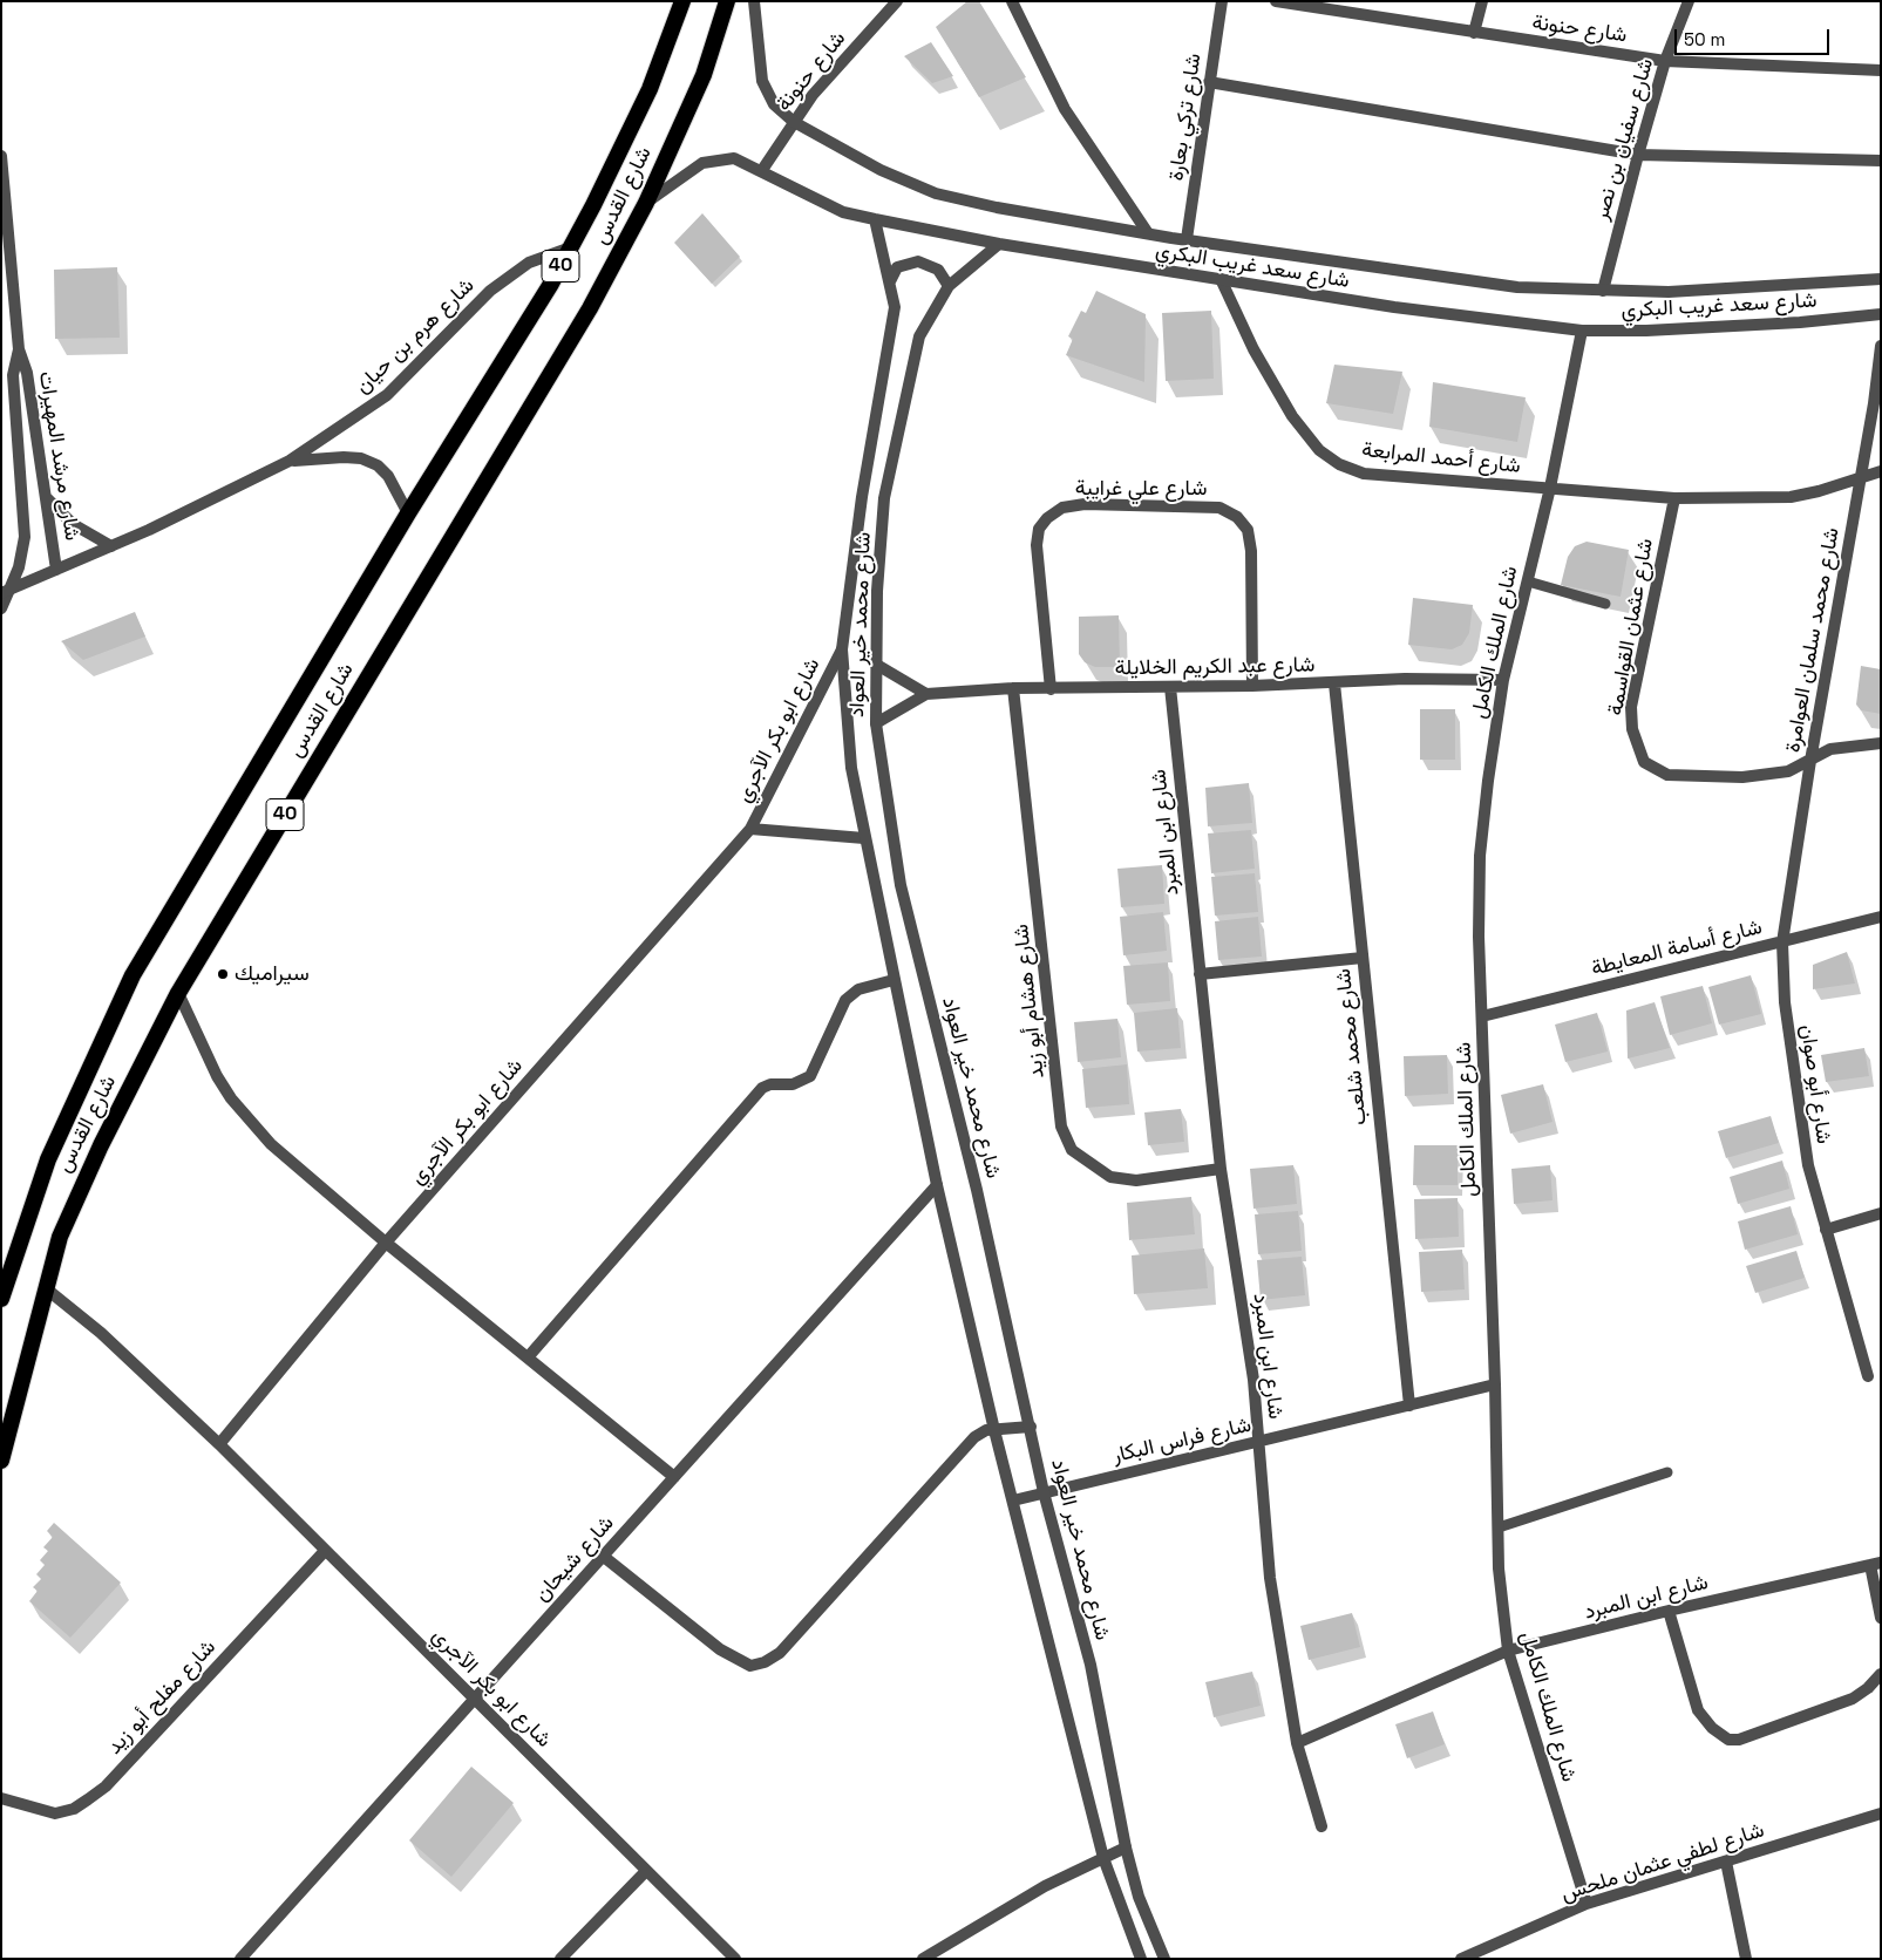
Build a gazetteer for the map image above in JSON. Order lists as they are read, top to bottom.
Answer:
{
  "streets": {
    "highway": ["شارع القدس", "40"],
    "street": [
      "شارع حنونة",
      "شارع تركي بعارة",
      "شارع سفيان بن نصر",
      "شارع سعد غريب البكري",
      "شارع هرم بن حيان",
      "شارع مرشد المهيرات",
      "شارع أحمد المرابعة",
      "شارع علي غرايبة",
      "شارع محمد خير العواد",
      "شارع عثمان القواسمة",
      "شارع محمد سلمان العوامرة",
      "شارع الملك الكامل",
      "شارع عبد الكريم الخلايلة",
      "شارع ابو بكر الآجري",
      "شارع ابن المبرد",
      "شارع أسامة المعايطة",
      "شارع هشام أبو زيد",
      "شارع محمد شلعب",
      "شارع أبو صوان",
      "شارع فراس البكار",
      "شارع شيحان",
      "شارع مفلح أبو زيد",
      "شارع لطفي عثمان ملحس"
    ]
  },
  "crossings": [
    ["شارع حنونة", "شارع سفيان بن نصر"],
    ["شارع حنونة", "شارع سعد غريب البكري"],
    ["شارع تركي بعارة", "شارع سعد غريب البكري"],
    ["شارع سفيان بن نصر", "شارع سعد غريب البكري"],
    ["شارع القدس", "شارع سعد غريب البكري"],
    ["شارع القدس", "شارع هرم بن حيان"],
    ["شارع القدس", "شارع ابو بكر الآجري"],
    ["شارع سعد غريب البكري", "شارع أحمد المرابعة"],
    ["شارع سعد غريب البكري", "شارع محمد خير العواد"],
    ["شارع سعد غريب البكري", "شارع الملك الكامل"],
    ["شارع هرم بن حيان", "شارع مرشد المهيرات"],
    ["شارع أحمد المرابعة", "شارع عثمان القواسمة"],
    ["شارع أحمد المرابعة", "شارع محمد سلمان العوامرة"],
    ["شارع أحمد المرابعة", "شارع الملك الكامل"],
    ["شارع علي غرايبة", "شارع عبد الكريم الخلايلة"],
    ["شارع محمد خير العواد", "شارع عبد الكريم الخلايلة"],
    ["شارع محمد خير العواد", "شارع ابو بكر الآجري"],
    ["شارع محمد خير العواد", "شارع فراس البكار"],
    ["شارع محمد خير العواد", "شارع شيحان"],
    ["شارع عثمان القواسمة", "شارع محمد سلمان العوامرة"],
    ["شارع محمد سلمان العوامرة", "شارع أسامة المعايطة"],
    ["شارع محمد سلمان العوامرة", "شارع أبو صوان"],
    ["شارع الملك الكامل", "شارع عبد الكريم الخلايلة"],
    ["شارع الملك الكامل", "شارع ابن المبرد"],
    ["شارع الملك الكامل", "شارع أسامة المعايطة"],
    ["شارع الملك الكامل", "شارع فراس البكار"],
    ["شارع الملك الكامل", "شارع لطفي عثمان ملحس"],
    ["شارع عبد الكريم الخلايلة", "شارع ابن المبرد"],
    ["شارع عبد الكريم الخلايلة", "شارع هشام أبو زيد"],
    ["شارع عبد الكريم الخلايلة", "شارع محمد شلعب"],
    ["شارع ابو بكر الآجري", "شارع شيحان"],
    ["شارع ابو بكر الآجري", "شارع مفلح أبو زيد"],
    ["شارع ابن المبرد", "شارع هشام أبو زيد"],
    ["شارع ابن المبرد", "شارع فراس البكار"],
    ["شارع أسامة المعايطة", "شارع أبو صوان"],
    ["شارع محمد شلعب", "شارع فراس البكار"]
  ],
  "places": ["سيراميك"],
  "scale_bar": "50 m"
}
